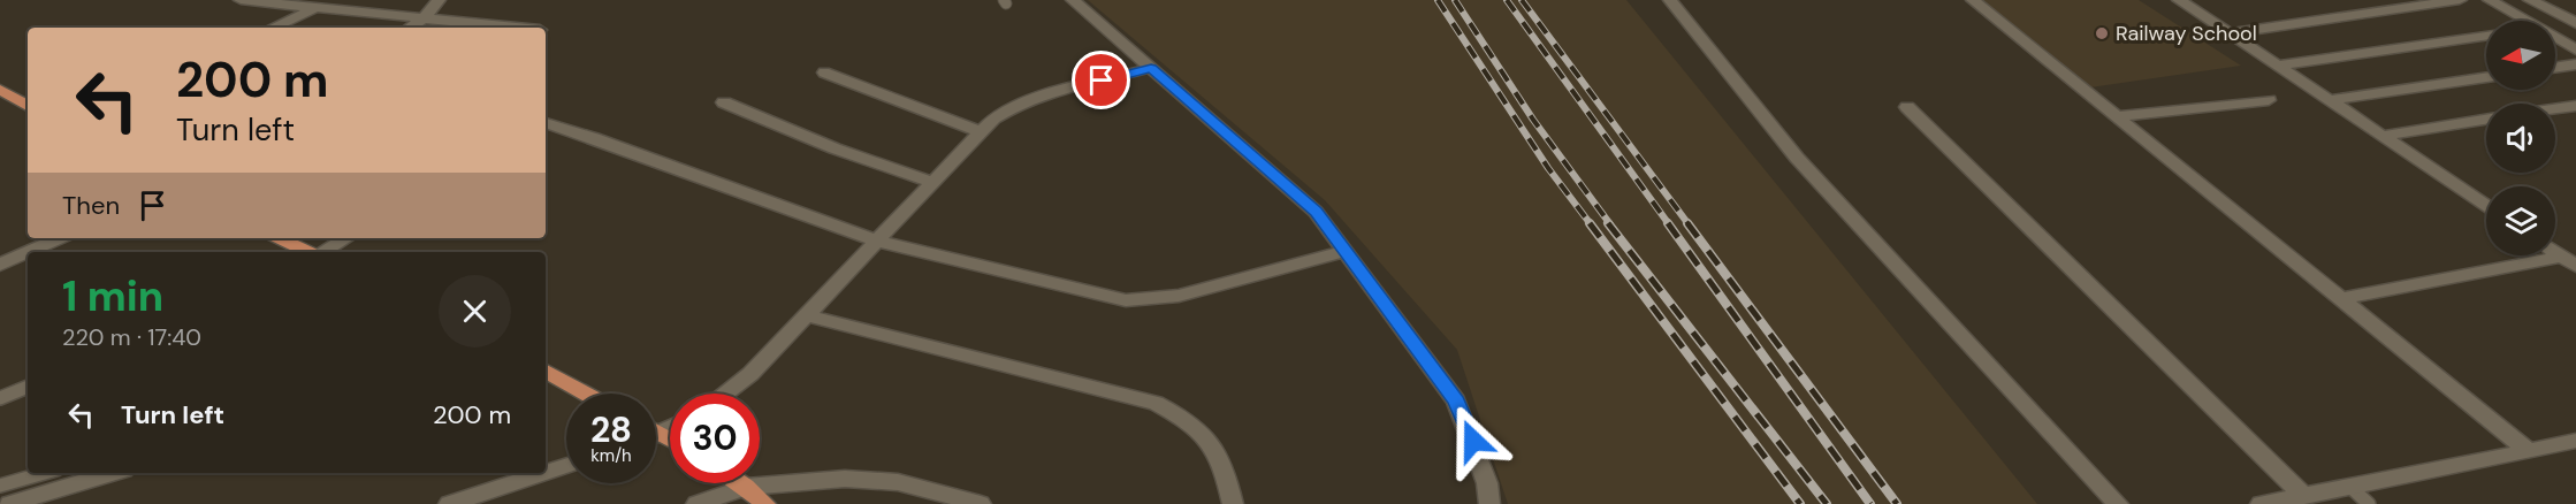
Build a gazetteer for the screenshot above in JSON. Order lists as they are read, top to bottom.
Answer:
{
  "places": ["Railway School"],
  "north": "left",
  "page": {
    "turn": ["200 m", "Turn left"],
    "then": "Then",
    "heading": ["1 min", "220 m · 17:40"],
    "list": [
      {
        "name": "Turn left",
        "value": "200 m"
      }
    ],
    "speed": "28 km/h",
    "limit": "30"
  }
}
